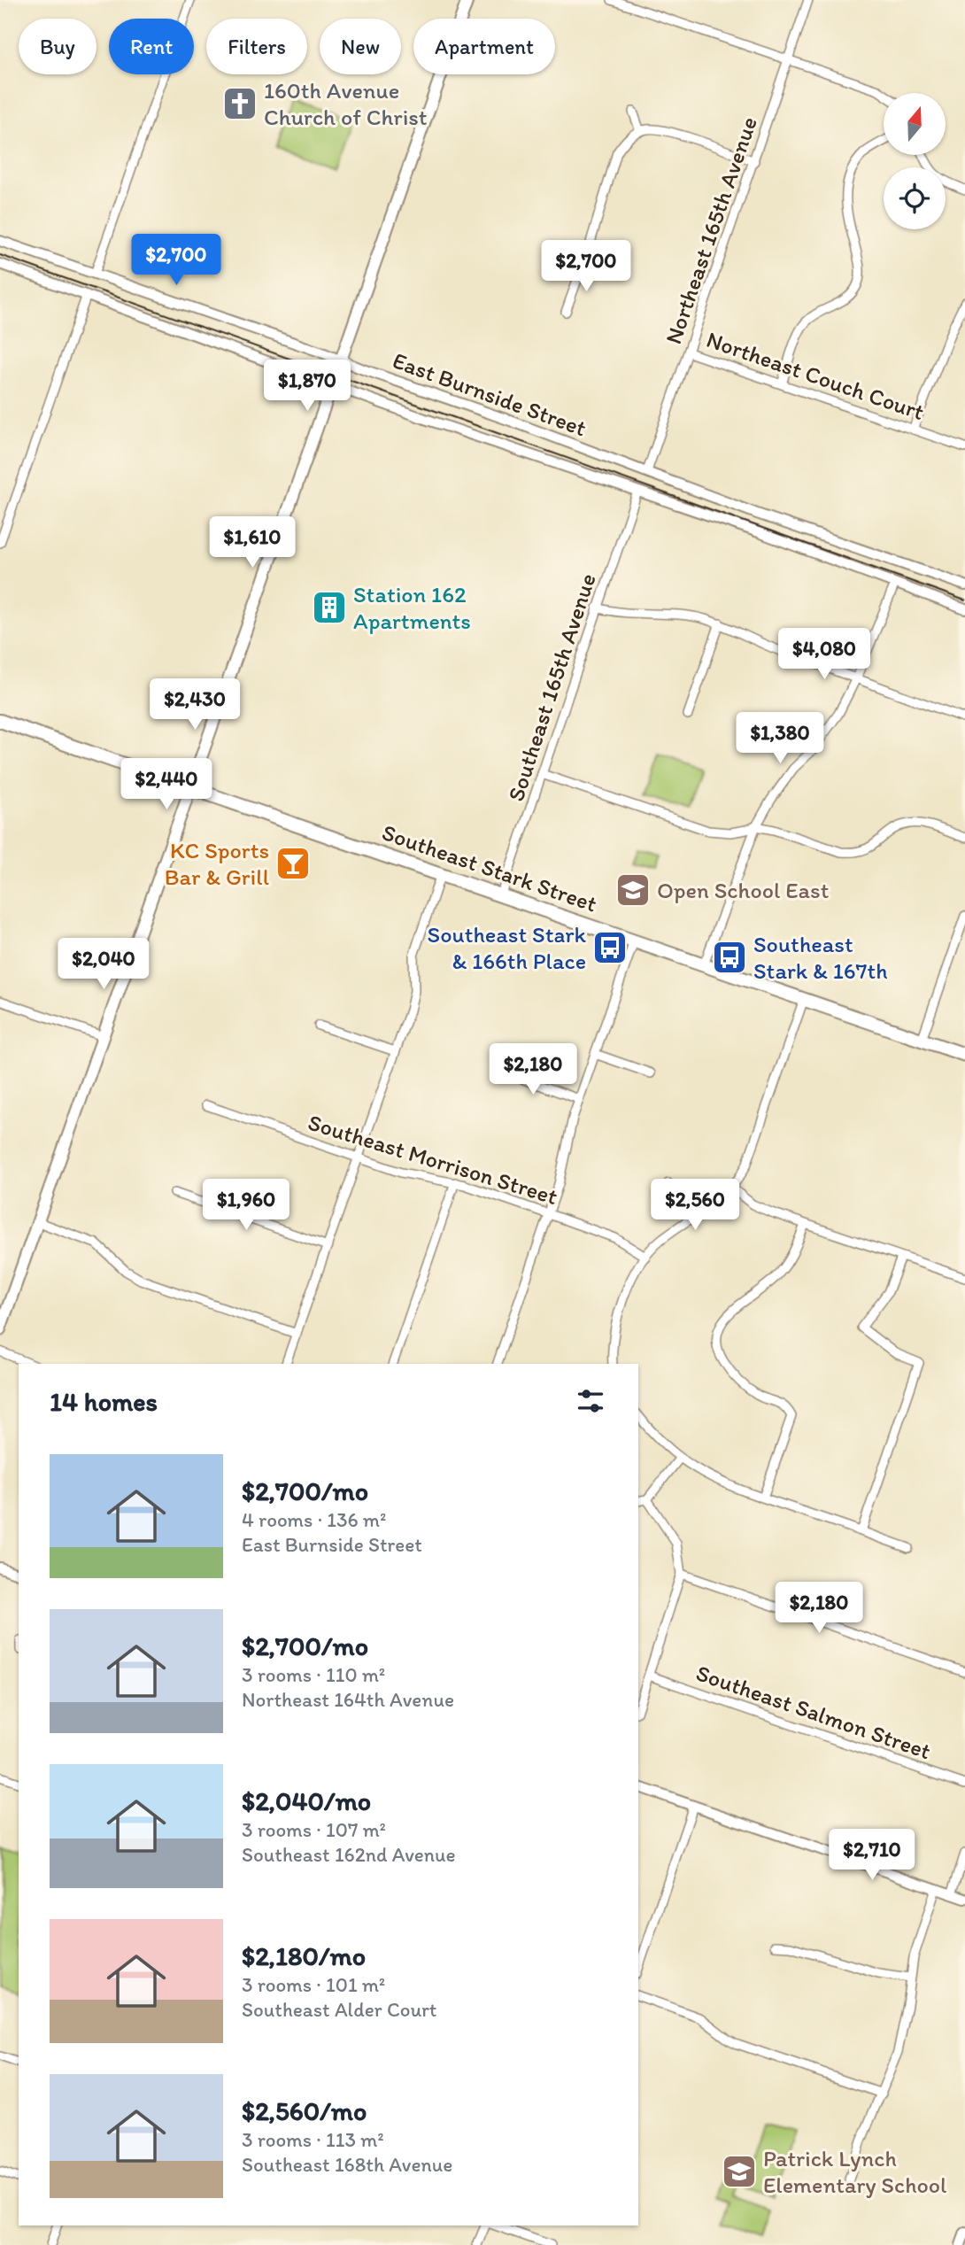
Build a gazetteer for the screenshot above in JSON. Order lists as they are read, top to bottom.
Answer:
{
  "streets": {
    "main road": ["Southeast Stark Street"],
    "street": [
      "Northeast 165th Avenue",
      "Northeast Couch Court",
      "East Burnside Street",
      "Southeast 165th Avenue",
      "Southeast Morrison Street",
      "Southeast Salmon Street"
    ]
  },
  "crossings": [
    ["Northeast 165th Avenue", "Northeast Couch Court"],
    ["Northeast 165th Avenue", "East Burnside Street"],
    ["East Burnside Street", "Southeast 165th Avenue"],
    ["Southeast 165th Avenue", "Southeast Stark Street"]
  ],
  "places": {
    "church": ["160th Avenue Church of Christ"],
    "building": ["Station 162 Apartments"],
    "bar": ["KC Sports Bar & Grill"],
    "school or university": ["Open School East", "Patrick Lynch Elementary School"],
    "bus stop": ["Southeast Stark & 166th Place", "Southeast Stark & 167th"]
  },
  "north": "top",
  "page": {
    "chip": [
      "Buy",
      "Rent",
      "Filters",
      "New",
      "Apartment"
    ],
    "price": [
      "$2,700",
      "$2,700",
      "$1,870",
      "$1,610",
      "$4,080",
      "$2,430",
      "$1,380",
      "$2,440",
      "$2,040",
      "$2,180",
      "$1,960",
      "$2,560",
      "$2,180",
      "$2,710"
    ],
    "heading": "14 homes",
    "list": [
      {
        "name": "$2,700/mo",
        "note": "4 rooms · 136 m² · East Burnside Street"
      },
      {
        "name": "$2,700/mo",
        "note": "3 rooms · 110 m² · Northeast 164th Avenue"
      },
      {
        "name": "$2,040/mo",
        "note": "3 rooms · 107 m² · Southeast 162nd Avenue"
      },
      {
        "name": "$2,180/mo",
        "note": "3 rooms · 101 m² · Southeast Alder Court"
      },
      {
        "name": "$2,560/mo",
        "note": "3 rooms · 113 m² · Southeast 168th Avenue"
      }
    ]
  }
}
